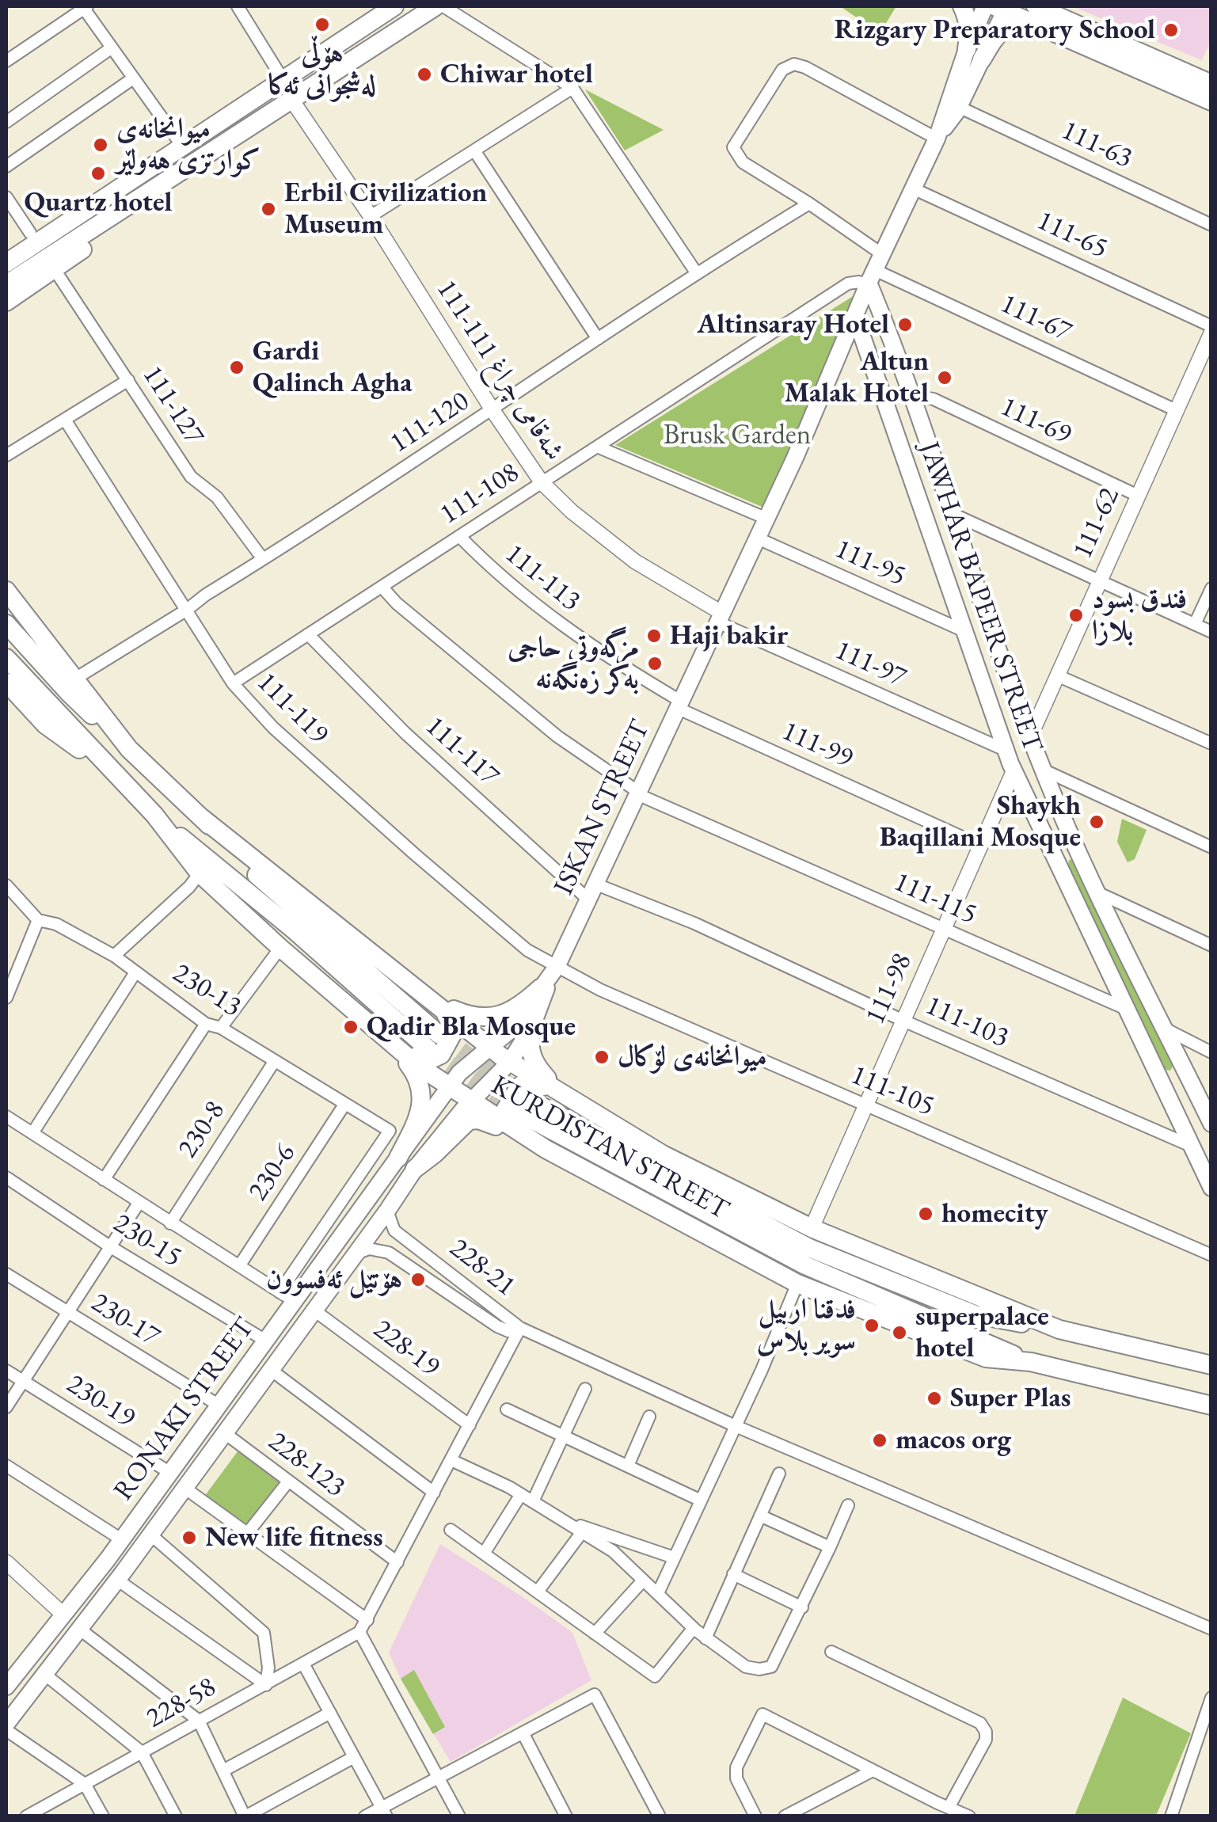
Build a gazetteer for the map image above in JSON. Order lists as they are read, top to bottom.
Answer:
{
  "streets": {
    "main road": [
      "JAWHAR BAPEER STREET",
      "ISKAN STREET",
      "KURDISTAN STREET",
      "RONAKI STREET"
    ],
    "street": [
      "111-63",
      "111-65",
      "111-67",
      "شەقامی چراغ 111-111",
      "111-127",
      "111-69",
      "111-120",
      "111-108",
      "111-62",
      "111-95",
      "111-113",
      "111-97",
      "111-119",
      "111-99",
      "111-117",
      "111-115",
      "111-98",
      "230-13",
      "111-103",
      "111-105",
      "230-8",
      "230-6",
      "230-15",
      "228-21",
      "230-17",
      "228-19",
      "230-19",
      "228-123",
      "228-58"
    ]
  },
  "crossings": [
    ["111-65", "ISKAN STREET"],
    ["111-67", "111-108"],
    ["111-67", "111-62"],
    ["111-67", "JAWHAR BAPEER STREET"],
    ["111-67", "ISKAN STREET"],
    ["شەقامی چراغ 111-111", "111-120"],
    ["شەقامی چراغ 111-111", "111-108"],
    ["شەقامی چراغ 111-111", "111-97"],
    ["شەقامی چراغ 111-111", "ISKAN STREET"],
    ["111-127", "111-120"],
    ["111-69", "111-62"],
    ["111-69", "JAWHAR BAPEER STREET"],
    ["111-120", "111-119"],
    ["111-120", "KURDISTAN STREET"],
    ["111-108", "111-113"],
    ["111-108", "JAWHAR BAPEER STREET"],
    ["111-108", "111-119"],
    ["111-108", "111-117"],
    ["111-108", "ISKAN STREET"],
    ["111-108", "111-115"],
    ["111-62", "JAWHAR BAPEER STREET"],
    ["111-95", "JAWHAR BAPEER STREET"],
    ["111-95", "ISKAN STREET"],
    ["111-113", "111-99"],
    ["111-113", "ISKAN STREET"],
    ["JAWHAR BAPEER STREET", "111-97"],
    ["JAWHAR BAPEER STREET", "ISKAN STREET"],
    ["JAWHAR BAPEER STREET", "111-115"],
    ["JAWHAR BAPEER STREET", "111-98"],
    ["JAWHAR BAPEER STREET", "111-103"],
    ["111-97", "ISKAN STREET"],
    ["111-119", "ISKAN STREET"],
    ["111-119", "111-105"],
    ["111-99", "ISKAN STREET"],
    ["111-99", "111-98"],
    ["111-117", "ISKAN STREET"],
    ["ISKAN STREET", "111-115"],
    ["ISKAN STREET", "111-103"],
    ["ISKAN STREET", "111-105"],
    ["ISKAN STREET", "KURDISTAN STREET"],
    ["ISKAN STREET", "RONAKI STREET"],
    ["111-115", "111-98"],
    ["111-98", "111-103"],
    ["111-98", "111-105"],
    ["111-98", "KURDISTAN STREET"],
    ["230-13", "230-8"],
    ["230-13", "230-6"],
    ["KURDISTAN STREET", "RONAKI STREET"],
    ["230-15", "RONAKI STREET"],
    ["228-21", "RONAKI STREET"],
    ["230-17", "RONAKI STREET"],
    ["228-19", "RONAKI STREET"],
    ["230-19", "RONAKI STREET"],
    ["RONAKI STREET", "228-123"]
  ],
  "parks": ["Brusk Garden"],
  "places": [
    "هۆڵی لەشجوانی ئەکا",
    "Rizgary Preparatory School",
    "Chiwar hotel",
    "میوانخانەی کوارتزی هەولێر",
    "Quartz hotel",
    "Erbil Civilization Museum",
    "Altinsaray Hotel",
    "Gardi Qalinch Agha",
    "Altun Malak Hotel",
    "فندق بسود بلازا",
    "Haji bakir",
    "مزگەوتی حاجی بەکر زەنگەنە",
    "Shaykh Baqillani Mosque",
    "Qadir Bla Mosque",
    "میوانخانەی لۆکال",
    "homecity",
    "هۆتێل ئەفسوون",
    "فدقنا اربيل سوير بلاس",
    "superpalace hotel",
    "Super Plas",
    "macos org",
    "New life fitness"
  ]
}
